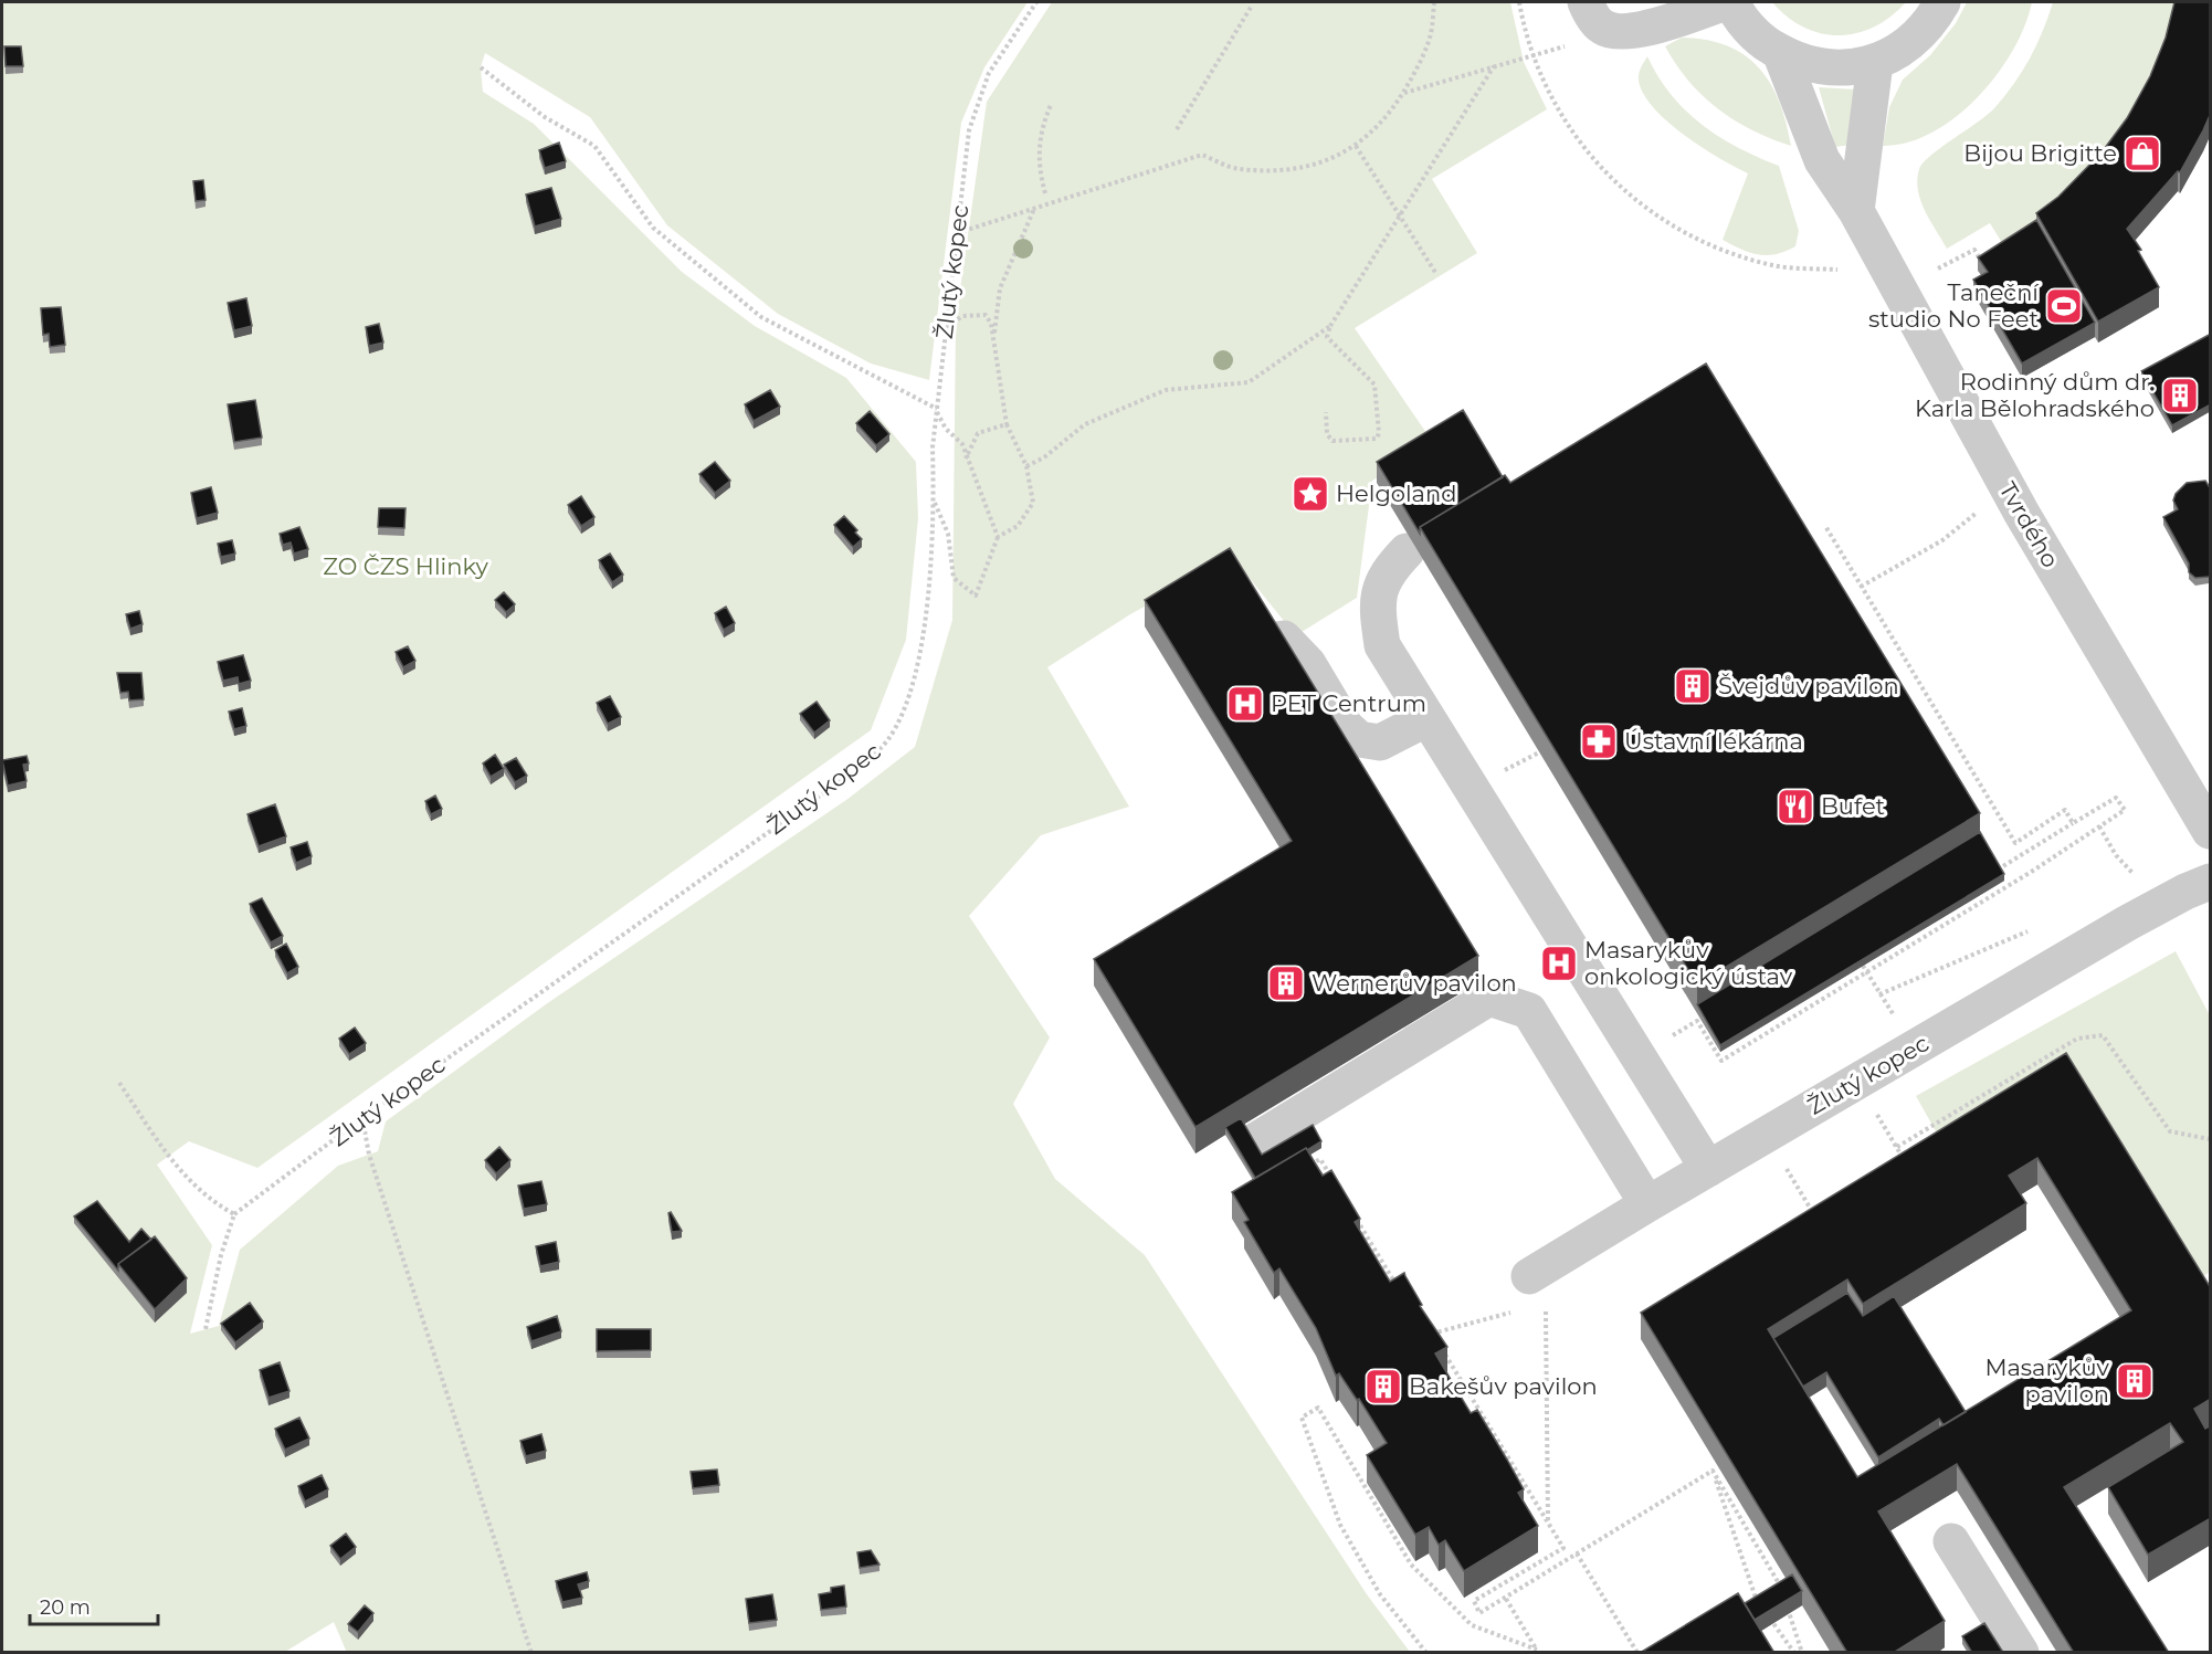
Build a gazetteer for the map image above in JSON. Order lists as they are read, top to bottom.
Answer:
{
  "streets": {
    "street": ["Žlutý kopec", "Tvrdého"]
  },
  "parks": ["ZO ČZS Hlinky"],
  "places": {
    "shop": ["Bijou Brigitte"],
    "sports": ["Taneční studio No Feet"],
    "building": [
      "Rodinný dům dr. Karla Bělohradského",
      "Švejdův pavilon",
      "Wernerův pavilon",
      "Masarykův pavilon",
      "Bakešův pavilon"
    ],
    "place": ["Helgoland"],
    "hospital": ["PET Centrum", "Masarykův onkologický ústav"],
    "pharmacy": ["Ústavní lékárna"],
    "restaurant": ["Bufet"]
  },
  "scale_bar": "20 m"
}
